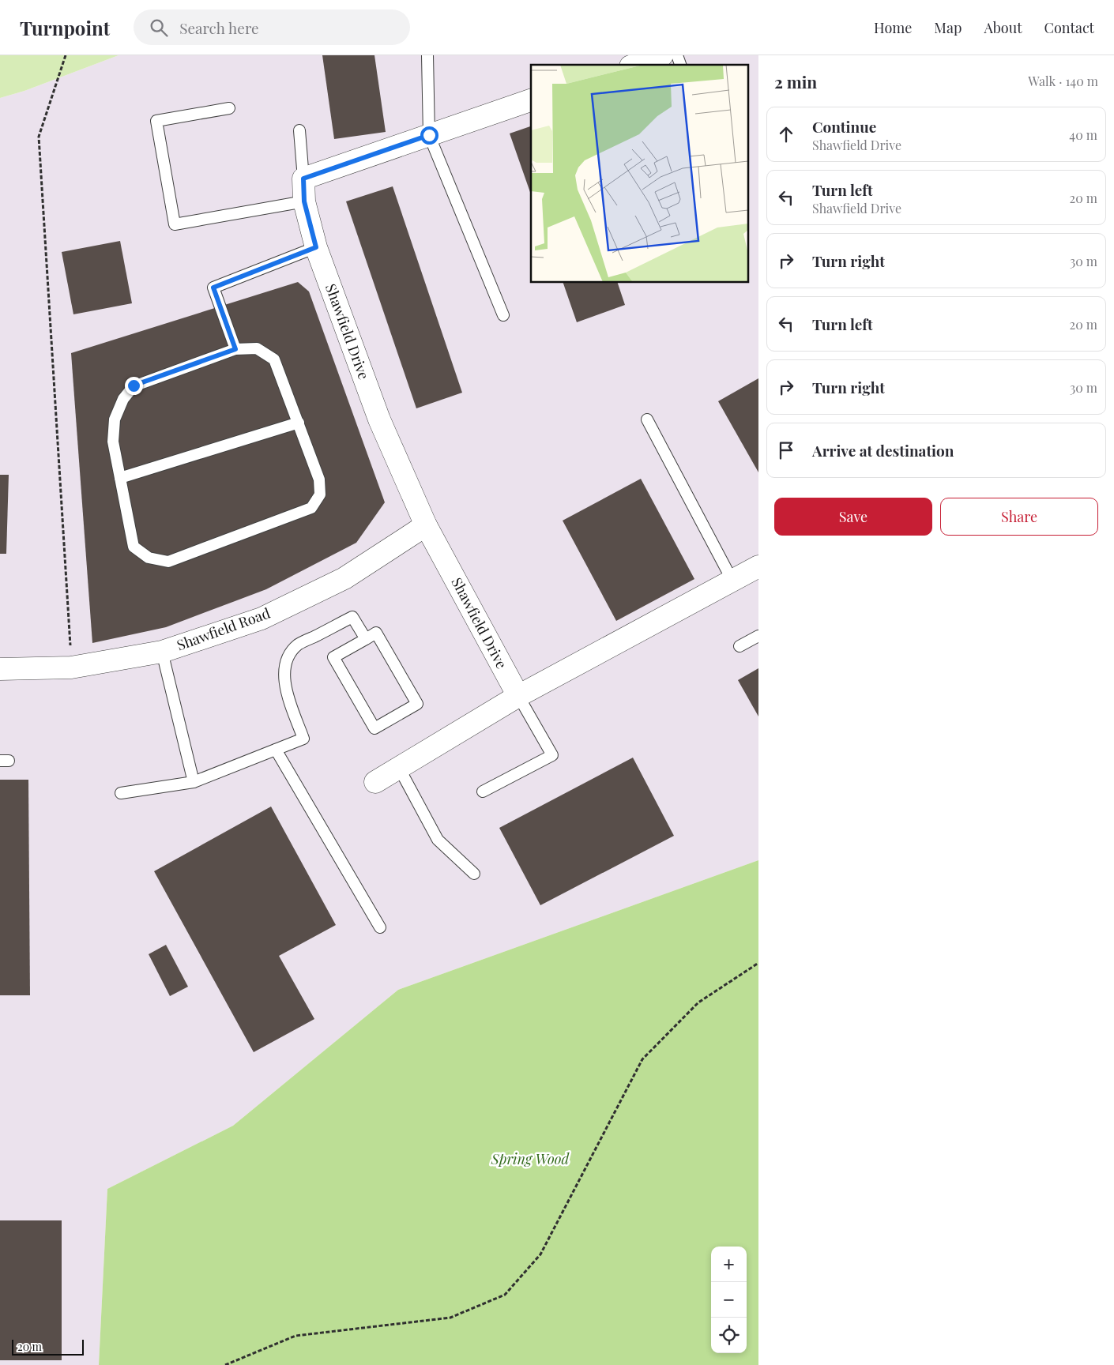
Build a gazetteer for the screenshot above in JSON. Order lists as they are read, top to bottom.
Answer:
{
  "streets": {
    "street": ["Shawfield Drive", "Shawfield Road"]
  },
  "crossings": [
    ["Shawfield Drive", "Shawfield Road"]
  ],
  "parks": ["Spring Wood"],
  "scale_bar": "20 m",
  "page": {
    "header": "Turnpoint",
    "search": "Search here",
    "nav": [
      "Home",
      "Map",
      "About",
      "Contact"
    ],
    "heading": ["2 min", "Walk · 140 m"],
    "list": [
      ["Continue", "Shawfield Drive", "40 m"],
      ["Turn left", "Shawfield Drive", "20 m"],
      ["Turn right", "30 m"],
      ["Turn left", "20 m"],
      ["Turn right", "30 m"],
      "Arrive at destination"
    ],
    "buttons": ["Save", "Share"],
    "map_buttons": ["+", "−"],
    "scale": "20 m"
  }
}
